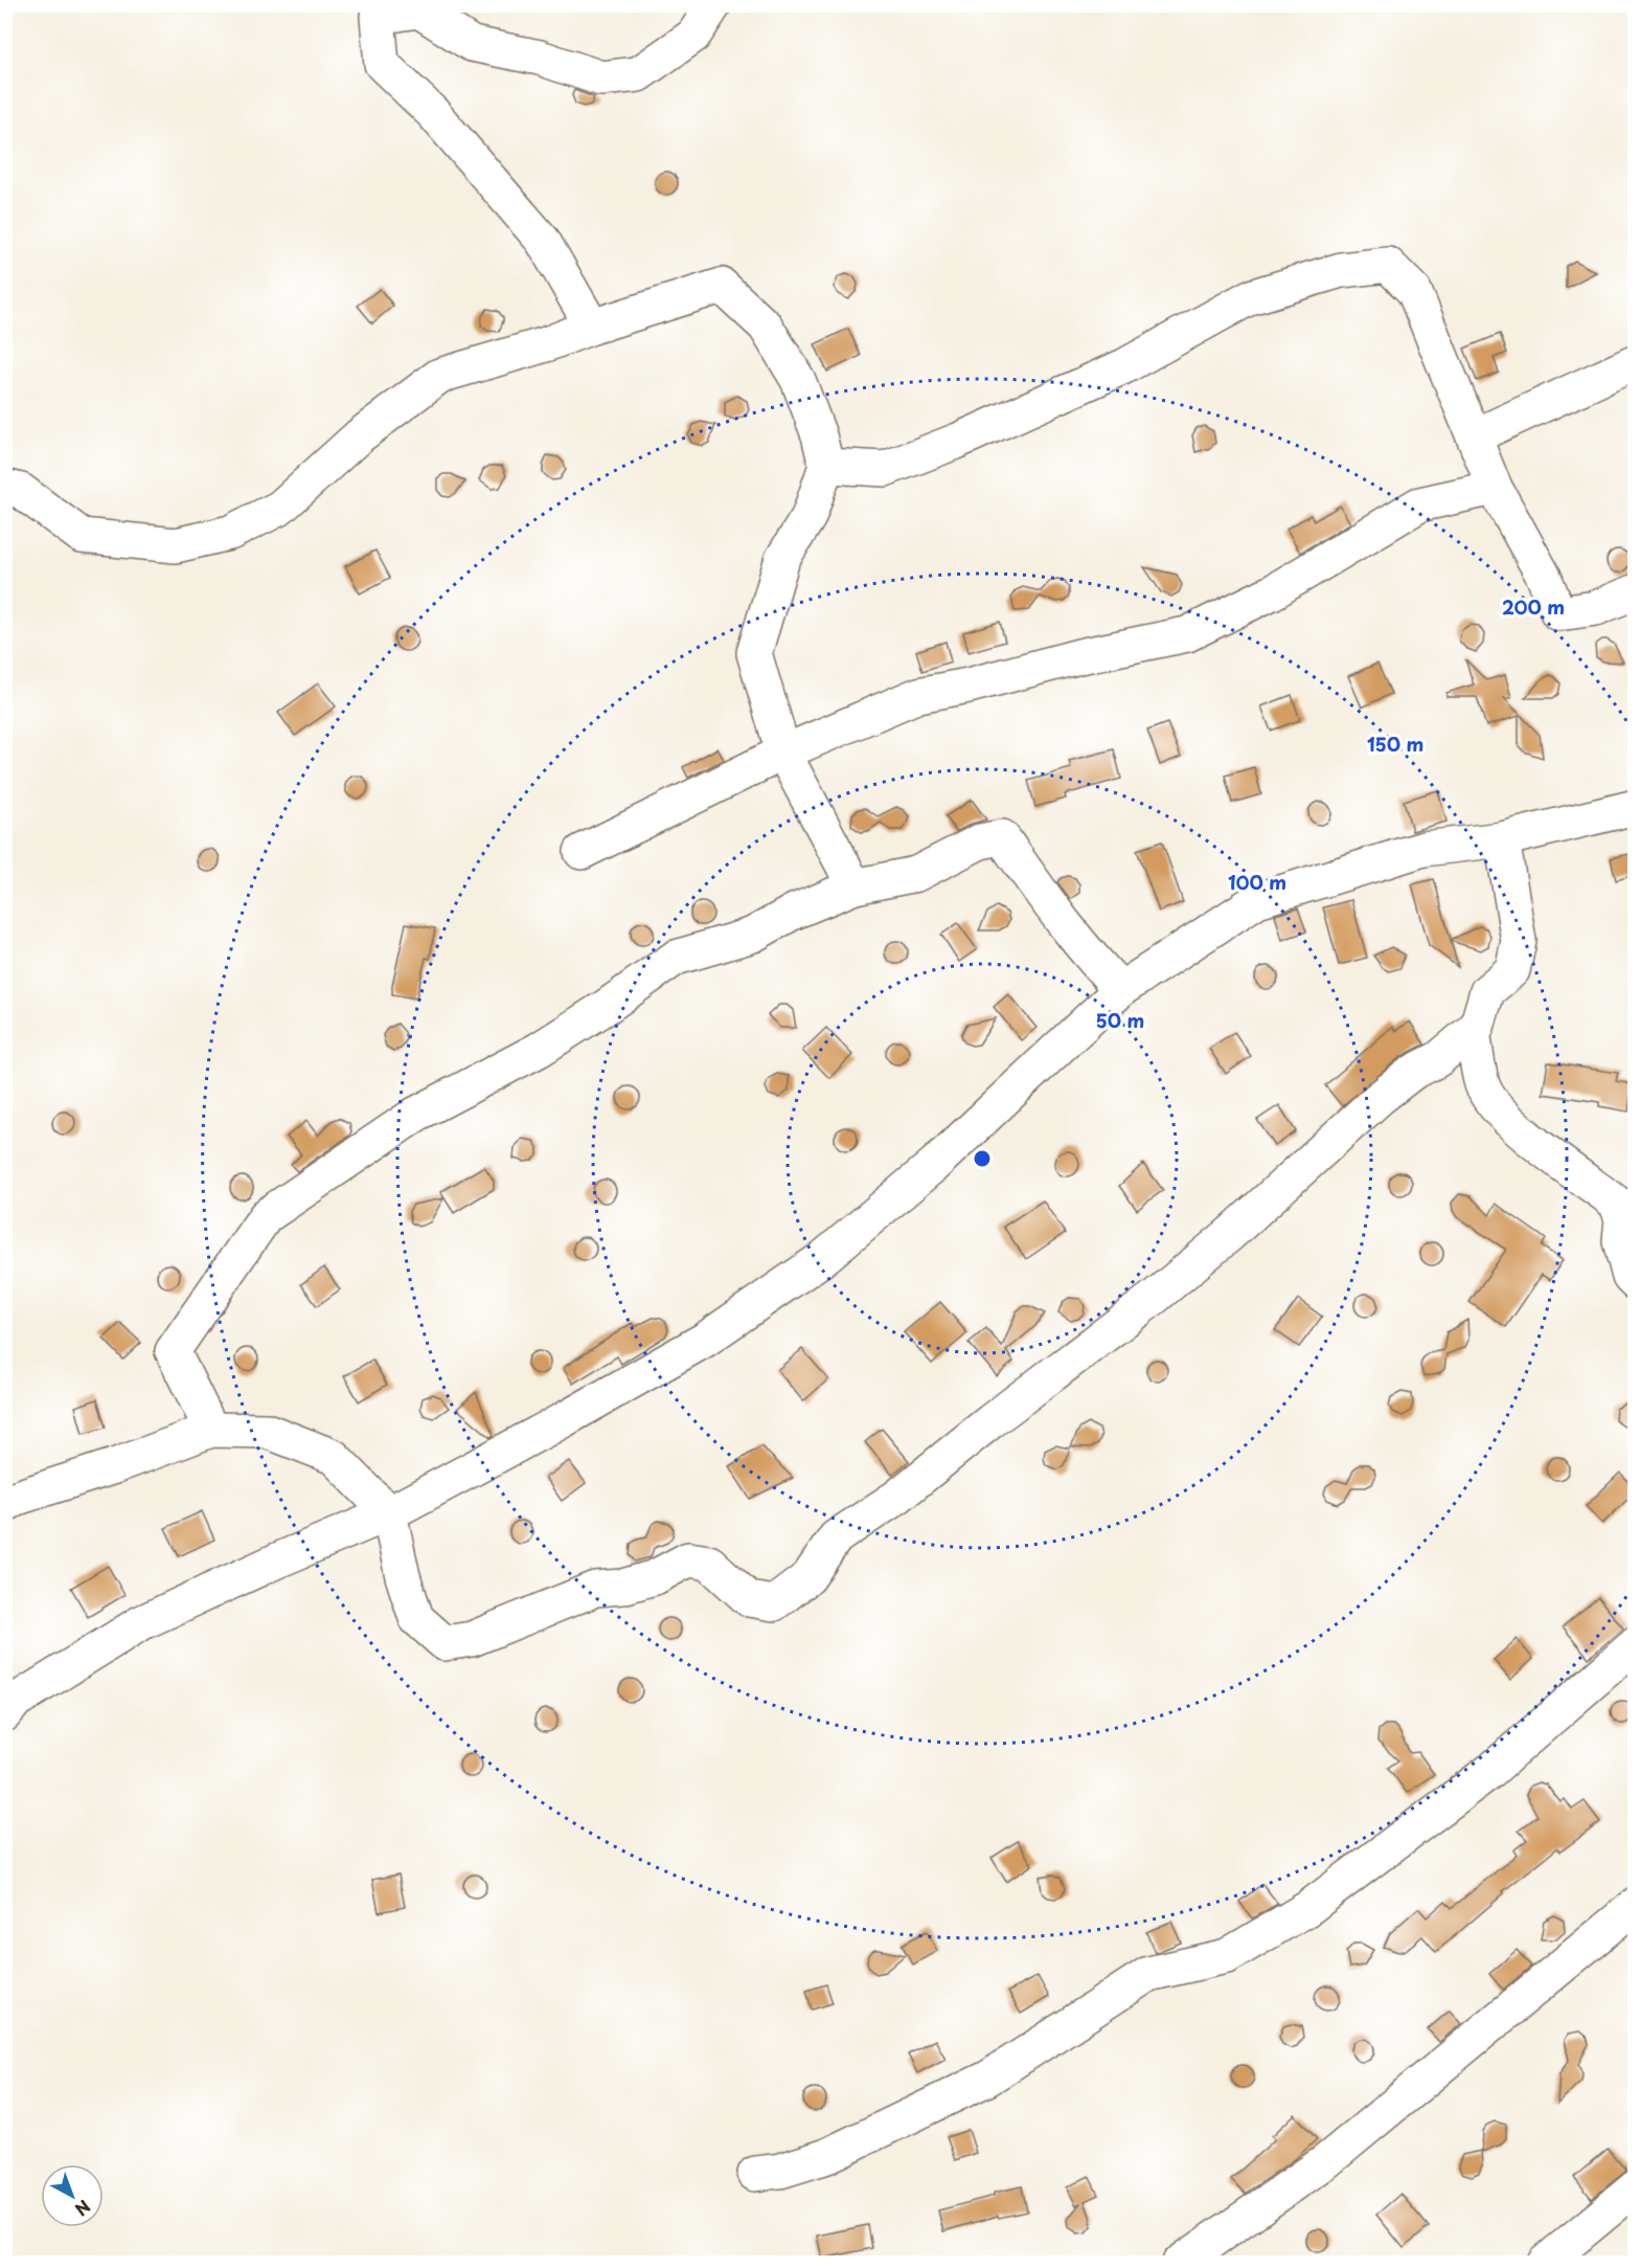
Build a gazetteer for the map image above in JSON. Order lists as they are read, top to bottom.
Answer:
{
  "north": "bottom right",
  "rings": [
    "200 m",
    "150 m",
    "100 m",
    "50 m"
  ]
}
